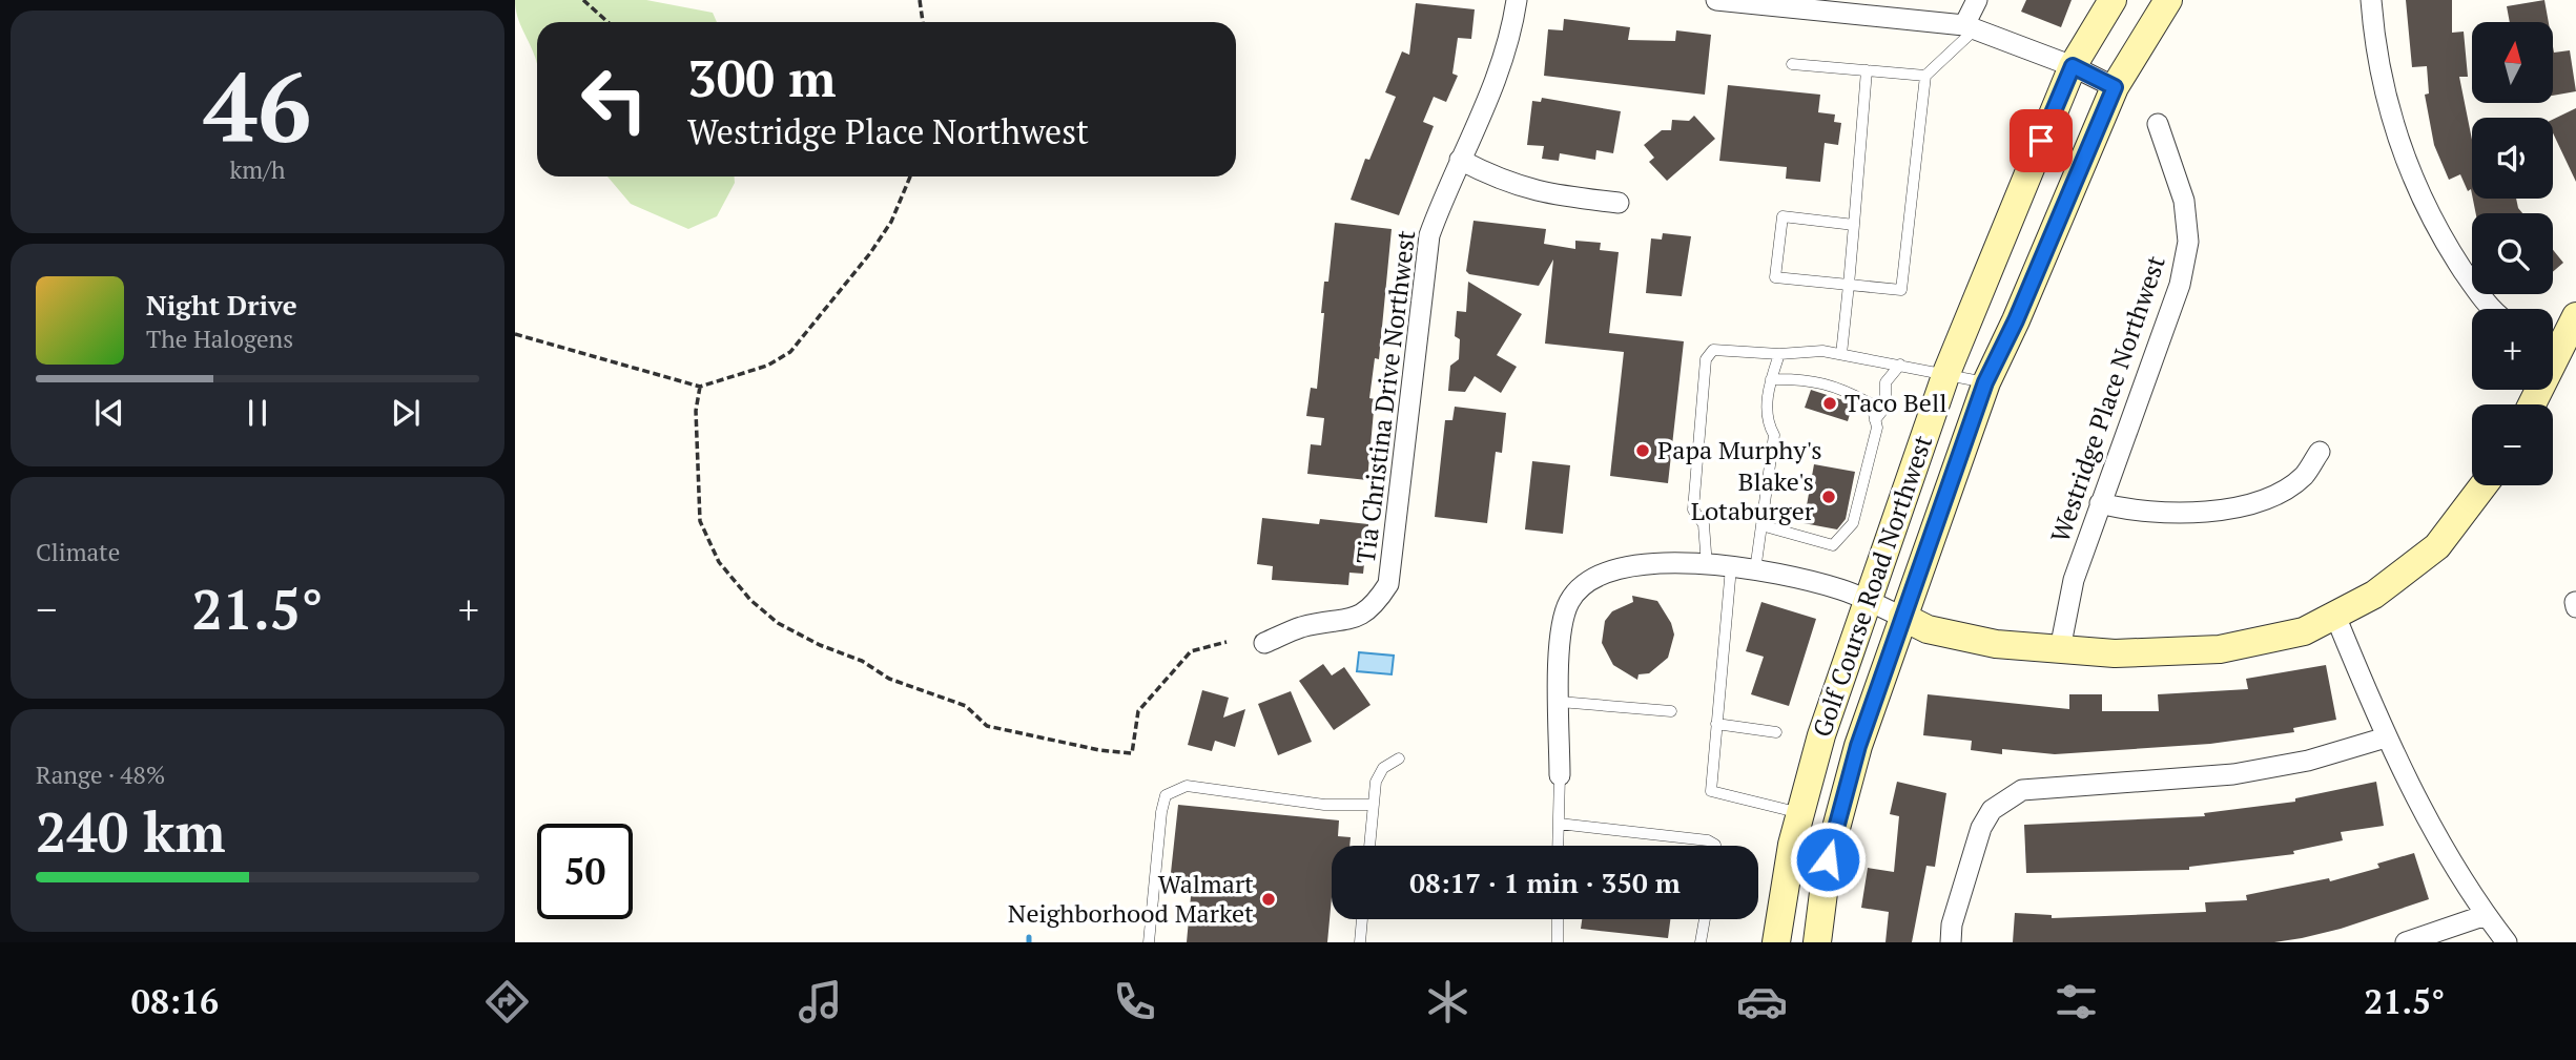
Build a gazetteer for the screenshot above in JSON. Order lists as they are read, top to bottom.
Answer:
{
  "streets": {
    "main road": ["Golf Course Road Northwest"],
    "street": ["Tia Christina Drive Northwest", "Westridge Place Northwest"]
  },
  "places": [
    "Taco Bell",
    "Papa Murphy's",
    "Blake's Lotaburger",
    "Walmart Neighborhood Market"
  ],
  "north": "top",
  "page": {
    "tile": [
      ["46", "km/h"],
      "Climate",
      ["Range · 48%", "240 km"]
    ],
    "map_buttons": ["+", "−"],
    "turn": ["300 m", "Westridge Place Northwest"],
    "song": ["Night Drive", "The Halogens"],
    "heat": ["−", "21.5°", "+"],
    "limit": "50",
    "trip": "08:17 · 1 min · 350 m",
    "tabs": ["08:16", "21.5°"]
  }
}
